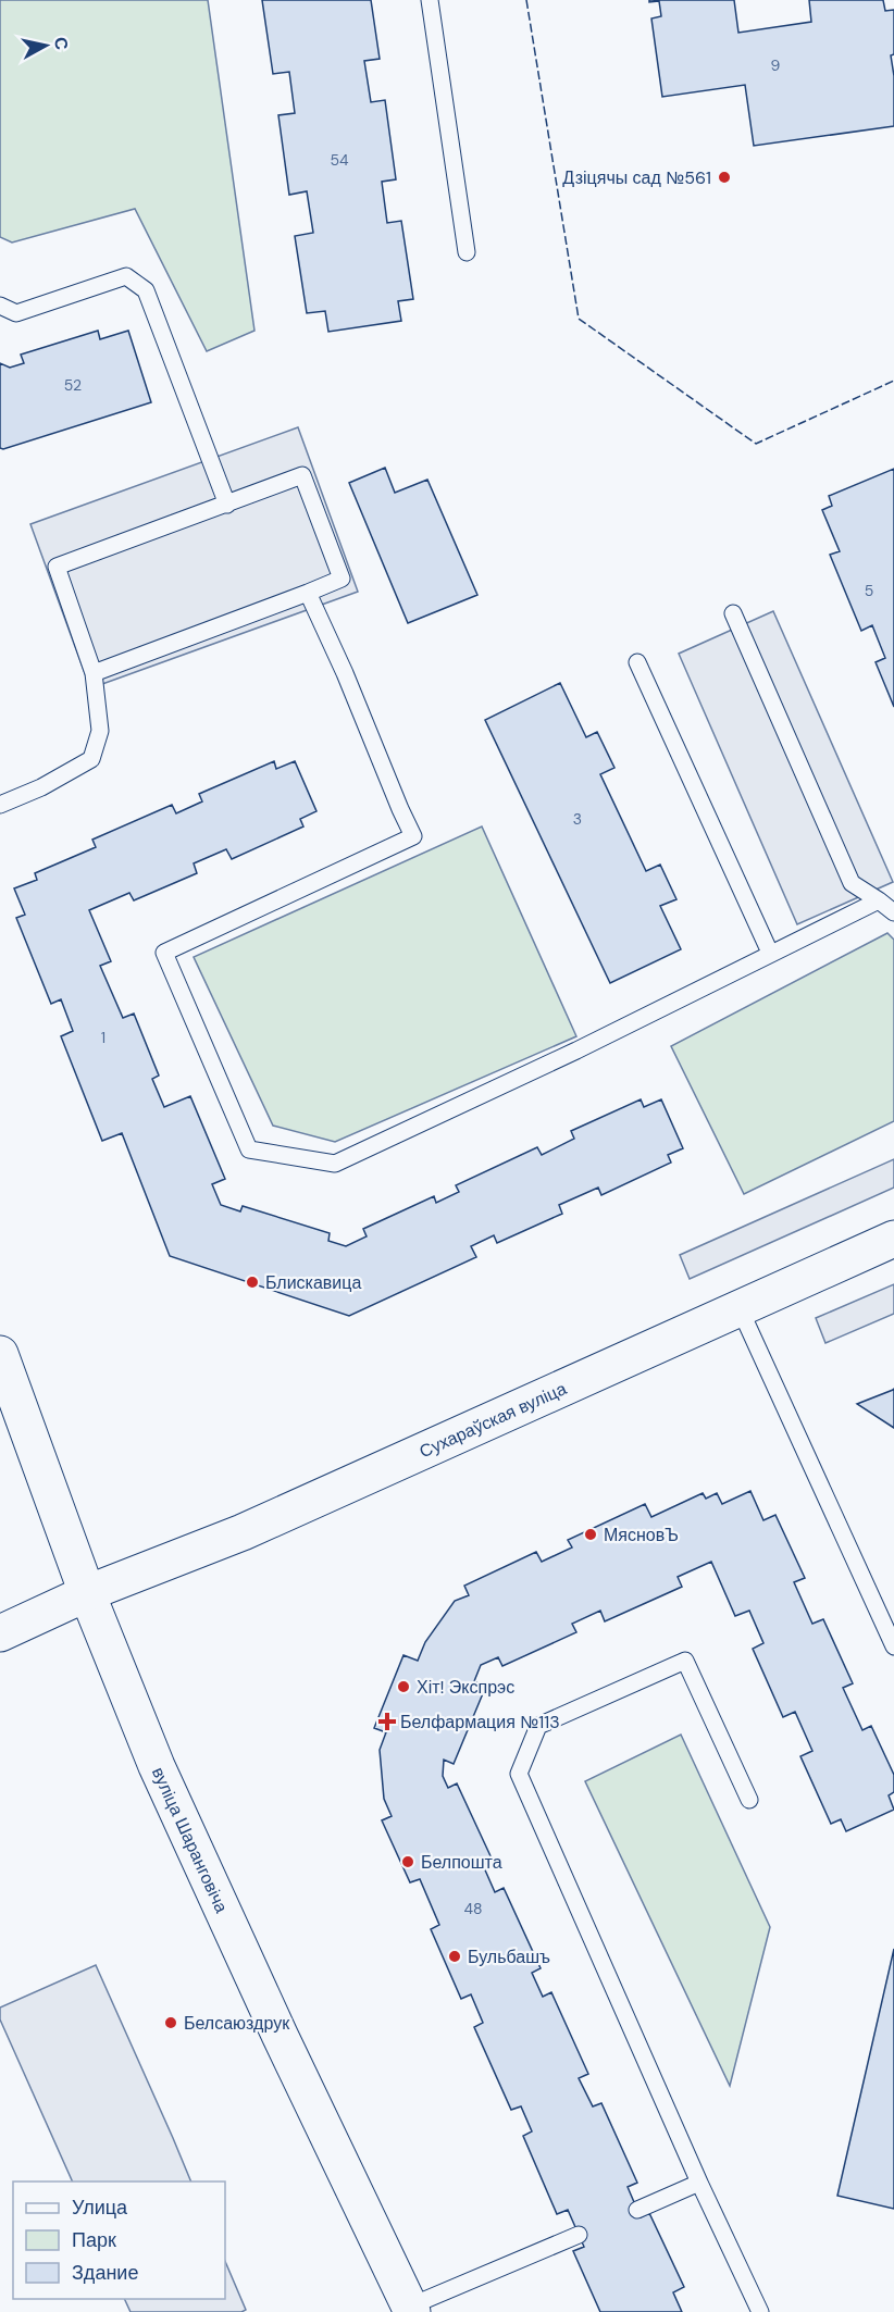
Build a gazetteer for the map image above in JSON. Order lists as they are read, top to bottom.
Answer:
{
  "streets": {
    "main road": ["Сухараўская вуліца", "вуліца Шаранговіча"]
  },
  "crossings": [
    ["Сухараўская вуліца", "вуліца Шаранговіча"]
  ],
  "places": {
    "other": [
      "Дзіцячы сад №561",
      "Блискавица",
      "МясновЪ",
      "Хіт! Экспрэс",
      "Белпошта",
      "Бульбашъ",
      "Белсаюздрук"
    ],
    "health": ["Белфармация №113"]
  },
  "house_numbers": [
    "9",
    "54",
    "52",
    "5",
    "3",
    "1",
    "48"
  ],
  "legend": ["Улица", "Парк", "Здание"],
  "north": "right"
}
